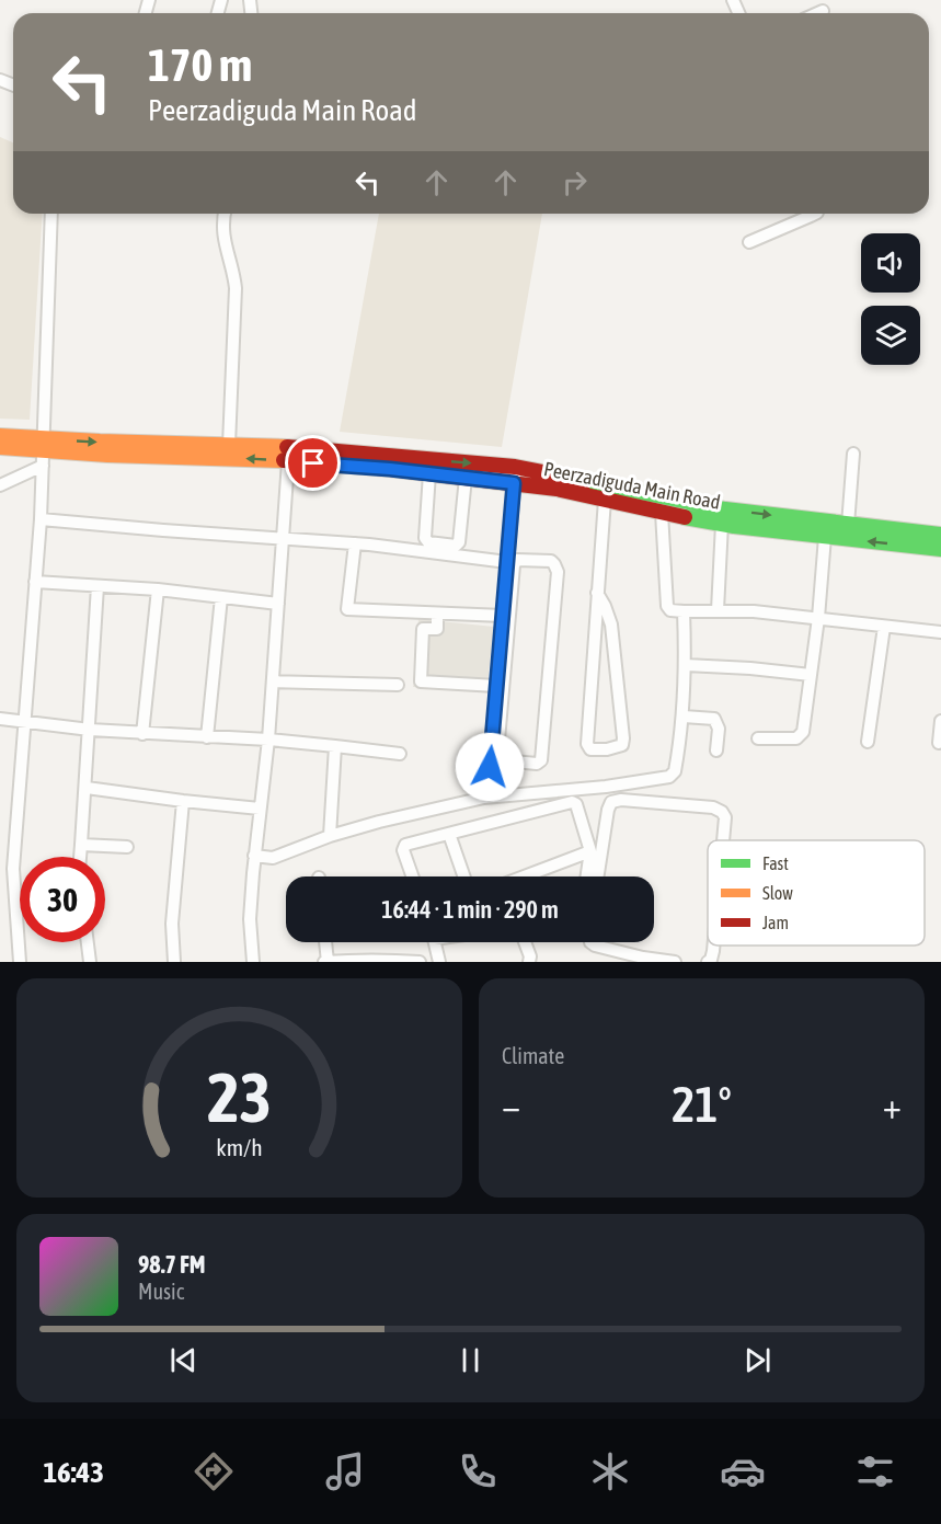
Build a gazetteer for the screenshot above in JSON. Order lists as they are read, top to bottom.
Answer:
{
  "streets": {
    "street": ["Peerzadiguda Main Road"]
  },
  "legend": ["Fast", "Slow", "Jam"],
  "page": {
    "turn": ["170 m", "Peerzadiguda Main Road"],
    "limit": "30",
    "trip": "16:44 · 1 min · 290 m",
    "tile": "Climate",
    "heat": ["−", "21°", "+"],
    "song": ["98.7 FM", "Music"],
    "tabs": "16:43",
    "gauge": ["23", "km/h"]
  }
}
